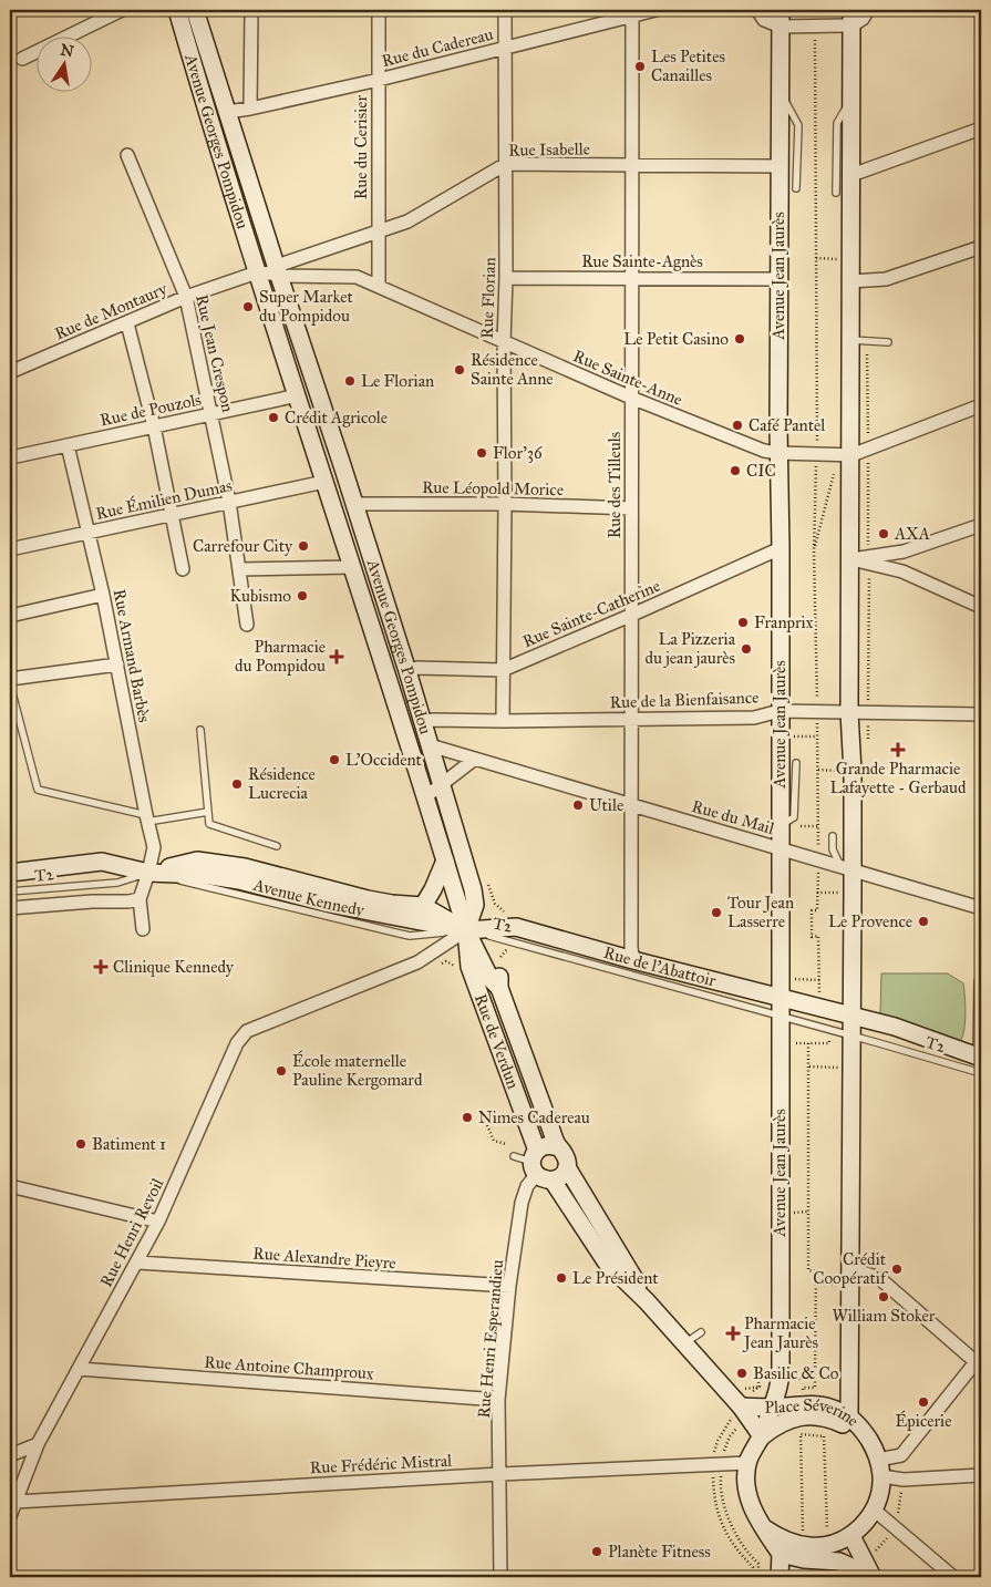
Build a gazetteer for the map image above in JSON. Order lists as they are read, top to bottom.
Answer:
{
  "streets": {
    "main road": [
      "Avenue Georges Pompidou",
      "Avenue Jean Jaurès",
      "Avenue Kennedy",
      "Rue de l'Abattoir",
      "Rue de Verdun",
      "Place Séverine"
    ],
    "street": [
      "Rue du Cadereau",
      "Rue du Cerisier",
      "Rue Isabelle",
      "Rue Sainte-Agnès",
      "Rue Florian",
      "Rue de Montaury",
      "Rue Jean Crespon",
      "Rue Sainte-Anne",
      "Rue de Pouzols",
      "Rue des Tilleuls",
      "Rue Léopold Morice",
      "Rue Émilien Dumas",
      "Rue Sainte-Catherine",
      "Rue Armand Barbès",
      "Rue de la Bienfaisance",
      "Rue du Mail",
      "Rue Henri Revoil",
      "Rue Alexandre Pieyre",
      "Rue Henri Esperandieu",
      "Rue Antoine Champroux",
      "Rue Frédéric Mistral"
    ],
    "lane": ["T2"]
  },
  "crossings": [
    ["Rue du Cadereau", "Avenue Georges Pompidou"],
    ["Rue du Cadereau", "Rue du Cerisier"],
    ["Rue du Cadereau", "Rue Florian"],
    ["Rue du Cadereau", "Rue des Tilleuls"],
    ["Avenue Georges Pompidou", "Rue Isabelle"],
    ["Avenue Georges Pompidou", "Rue de Montaury"],
    ["Avenue Georges Pompidou", "Rue Sainte-Anne"],
    ["Avenue Georges Pompidou", "Rue de Pouzols"],
    ["Avenue Georges Pompidou", "Rue Léopold Morice"],
    ["Avenue Georges Pompidou", "Rue Émilien Dumas"],
    ["Avenue Georges Pompidou", "Rue Sainte-Catherine"],
    ["Avenue Georges Pompidou", "Rue de la Bienfaisance"],
    ["Avenue Georges Pompidou", "Rue du Mail"],
    ["Avenue Georges Pompidou", "T2"],
    ["Avenue Georges Pompidou", "Avenue Kennedy"],
    ["Avenue Georges Pompidou", "Rue de l'Abattoir"],
    ["Avenue Georges Pompidou", "Rue de Verdun"],
    ["Avenue Georges Pompidou", "Rue Henri Revoil"],
    ["Rue du Cerisier", "Rue Isabelle"],
    ["Rue du Cerisier", "Rue Sainte-Anne"],
    ["Rue Isabelle", "Avenue Jean Jaurès"],
    ["Rue Isabelle", "Rue Florian"],
    ["Rue Isabelle", "Rue de Montaury"],
    ["Rue Isabelle", "Rue Sainte-Anne"],
    ["Rue Isabelle", "Rue des Tilleuls"],
    ["Rue Sainte-Agnès", "Avenue Jean Jaurès"],
    ["Rue Sainte-Agnès", "Rue Florian"],
    ["Rue Sainte-Agnès", "Rue des Tilleuls"],
    ["Avenue Jean Jaurès", "Rue Sainte-Anne"],
    ["Avenue Jean Jaurès", "Rue Sainte-Catherine"],
    ["Avenue Jean Jaurès", "Rue de la Bienfaisance"],
    ["Avenue Jean Jaurès", "Rue du Mail"],
    ["Avenue Jean Jaurès", "T2"],
    ["Avenue Jean Jaurès", "Rue de l'Abattoir"],
    ["Avenue Jean Jaurès", "Rue de Verdun"],
    ["Avenue Jean Jaurès", "Place Séverine"],
    ["Avenue Jean Jaurès", "Rue Frédéric Mistral"],
    ["Rue Florian", "Rue Sainte-Anne"],
    ["Rue Florian", "Rue Léopold Morice"],
    ["Rue Florian", "Rue Sainte-Catherine"],
    ["Rue Florian", "Rue de la Bienfaisance"],
    ["Rue de Montaury", "Rue Jean Crespon"],
    ["Rue de Montaury", "Rue Sainte-Anne"],
    ["Rue Jean Crespon", "Rue de Pouzols"],
    ["Rue Jean Crespon", "Rue Émilien Dumas"],
    ["Rue Sainte-Anne", "Rue des Tilleuls"],
    ["Rue de Pouzols", "Rue Armand Barbès"],
    ["Rue des Tilleuls", "Rue Léopold Morice"],
    ["Rue des Tilleuls", "Rue Sainte-Catherine"],
    ["Rue des Tilleuls", "Rue de la Bienfaisance"],
    ["Rue des Tilleuls", "Rue du Mail"],
    ["Rue des Tilleuls", "Rue de l'Abattoir"],
    ["Rue Émilien Dumas", "Rue Armand Barbès"],
    ["Rue Armand Barbès", "T2"],
    ["Rue Armand Barbès", "Avenue Kennedy"],
    ["T2", "Avenue Kennedy"],
    ["T2", "Rue de l'Abattoir"],
    ["T2", "Rue de Verdun"],
    ["T2", "Rue Henri Revoil"],
    ["Avenue Kennedy", "Rue de l'Abattoir"],
    ["Avenue Kennedy", "Rue de Verdun"],
    ["Avenue Kennedy", "Rue Henri Revoil"],
    ["Rue de l'Abattoir", "Rue de Verdun"],
    ["Rue de l'Abattoir", "Rue Henri Revoil"],
    ["Rue de Verdun", "Rue Henri Revoil"],
    ["Rue de Verdun", "Rue Henri Esperandieu"],
    ["Rue de Verdun", "Place Séverine"],
    ["Rue de Verdun", "Rue Frédéric Mistral"],
    ["Rue Henri Revoil", "Rue Alexandre Pieyre"],
    ["Rue Henri Revoil", "Rue Antoine Champroux"],
    ["Rue Henri Revoil", "Rue Frédéric Mistral"],
    ["Rue Alexandre Pieyre", "Rue Henri Esperandieu"],
    ["Rue Henri Esperandieu", "Rue Antoine Champroux"],
    ["Rue Henri Esperandieu", "Rue Frédéric Mistral"],
    ["Place Séverine", "Rue Frédéric Mistral"]
  ],
  "places": {
    "other": [
      "Les Petites Canailles",
      "Super Market du Pompidou",
      "Le Petit Casino",
      "Résidence Sainte Anne",
      "Le Florian",
      "Crédit Agricole",
      "Café Pantel",
      "Flor'36",
      "CIC",
      "AXA",
      "Carrefour City",
      "Kubismo",
      "Franprix",
      "La Pizzeria du jean jaurès",
      "L'Occident",
      "Résidence Lucrecia",
      "Utile",
      "Tour Jean Lasserre",
      "Le Provence",
      "École maternelle Pauline Kergomard",
      "Nimes Cadereau",
      "Batiment 1",
      "Crédit Coopératif",
      "Le Président",
      "William Stoker",
      "Basilic & Co",
      "Épicerie",
      "Planète Fitness"
    ],
    "health": [
      "Pharmacie du Pompidou",
      "Grande Pharmacie Lafayette - Gerbaud",
      "Clinique Kennedy",
      "Pharmacie Jean Jaurès"
    ]
  },
  "north": "top"
}
